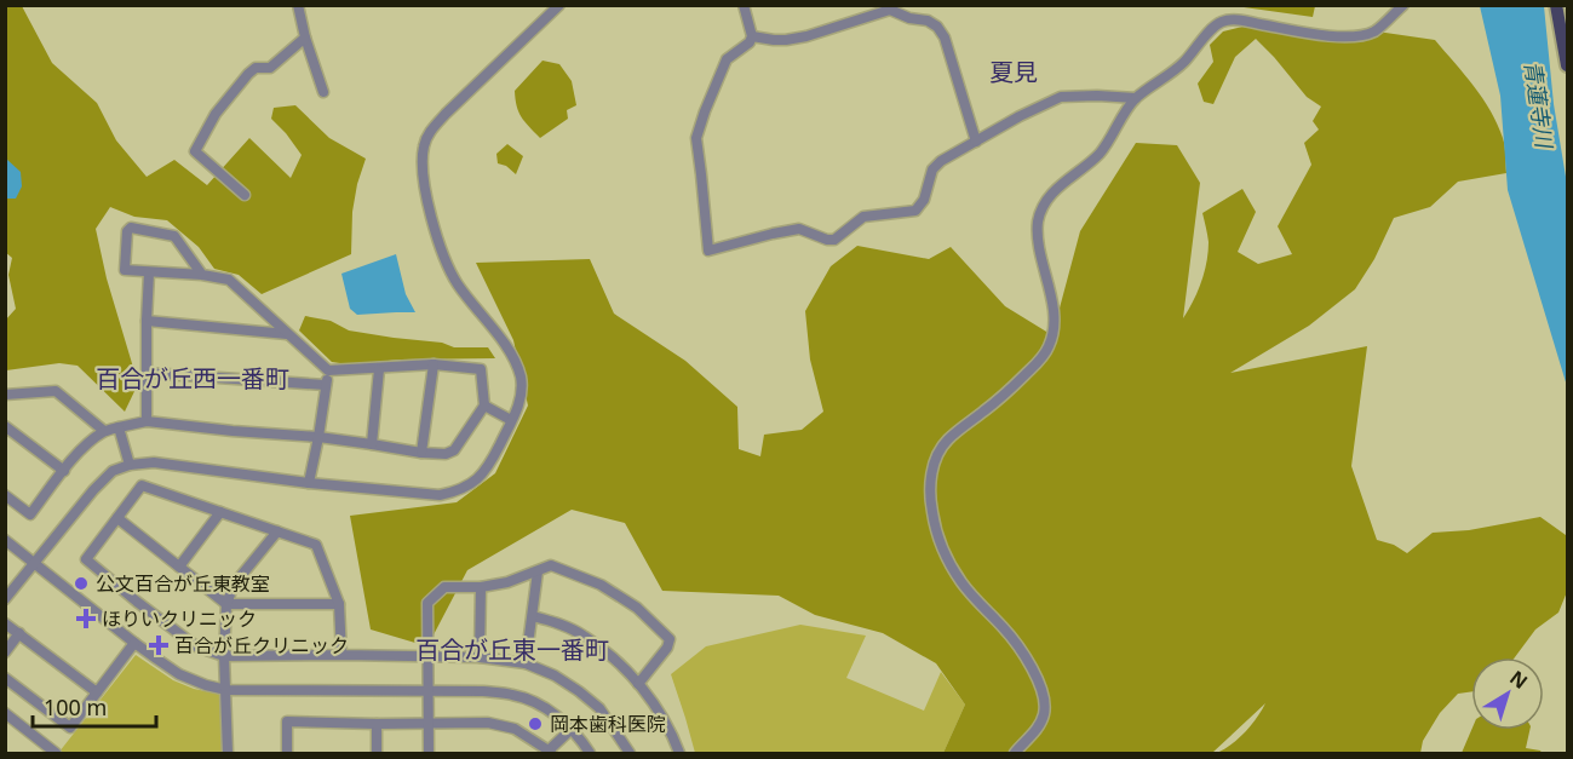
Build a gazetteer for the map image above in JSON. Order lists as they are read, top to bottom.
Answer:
{
  "districts": ["夏見", "百合が丘西一番町", "百合が丘東一番町"],
  "water": ["青蓮寺川"],
  "places": {
    "other": ["公文百合が丘東教室", "岡本歯科医院"],
    "health": ["ほりいクリニック", "百合が丘クリニック"]
  },
  "scale_bar": "100 m",
  "north": "top right"
}
